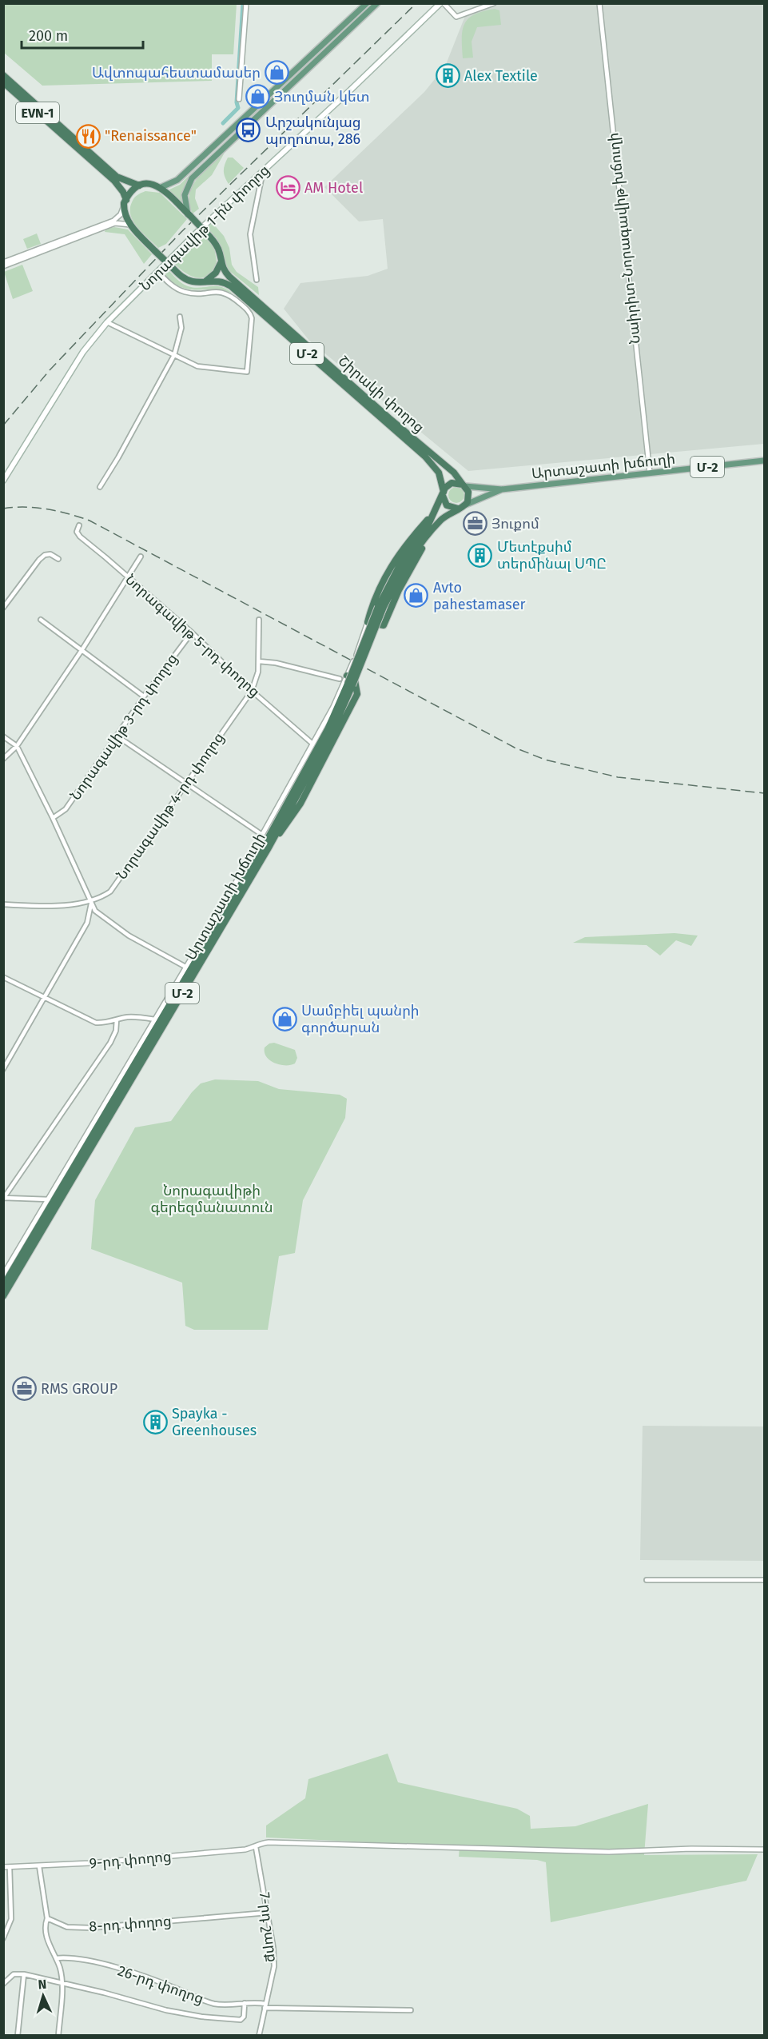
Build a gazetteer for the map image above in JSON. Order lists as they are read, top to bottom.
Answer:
{
  "streets": {
    "highway": [
      "EVN-1",
      "Մ-2",
      "Շիրակի փողոց",
      "Արտաշատի խճուղի"
    ],
    "main road": ["Նորագավիթ 1-ին փողոց"],
    "street": [
      "Նաիրիտ-Նորագավիթ խճուղի",
      "Նորագավիթ 5-րդ փողոց",
      "Նորագավիթ 3-րդ փողոց",
      "Նորագավիթ 4-րդ փողոց",
      "9-րդ փողոց",
      "8-րդ փողոց",
      "7-րդ շարք",
      "26-րդ փողոց"
    ]
  },
  "crossings": [
    ["Նաիրիտ-Նորագավիթ խճուղի", "Արտաշատի խճուղի"],
    ["Շիրակի փողոց", "Արտաշատի խճուղի"],
    ["Արտաշատի խճուղի", "Նորագավիթ 5-րդ փողոց"],
    ["Նորագավիթ 5-րդ փողոց", "Նորագավիթ 3-րդ փողոց"],
    ["Նորագավիթ 5-րդ փողոց", "Նորագավիթ 4-րդ փողոց"],
    ["9-րդ փողոց", "7-րդ շարք"],
    ["8-րդ փողոց", "7-րդ շարք"],
    ["7-րդ շարք", "26-րդ փողոց"]
  ],
  "parks": ["Նորագավիթի գերեզմանատուն"],
  "places": {
    "shop": [
      "Ավտոպահեստամասեր",
      "Յուղման կետ",
      "Avto pahestamaser",
      "Սամբիել պանրի գործարան"
    ],
    "building": ["Alex Textile", "Մետէքսիմ տերմինալ ՍՊԸ", "Spayka - Greenhouses"],
    "bus stop": ["Արշակունյաց պողոտա, 286"],
    "restaurant": ["\"Renaissance\""],
    "hotel": ["AM Hotel"],
    "office": ["Յուքոմ", "RMS GROUP"]
  },
  "scale_bar": "200 m",
  "north": "top"
}
